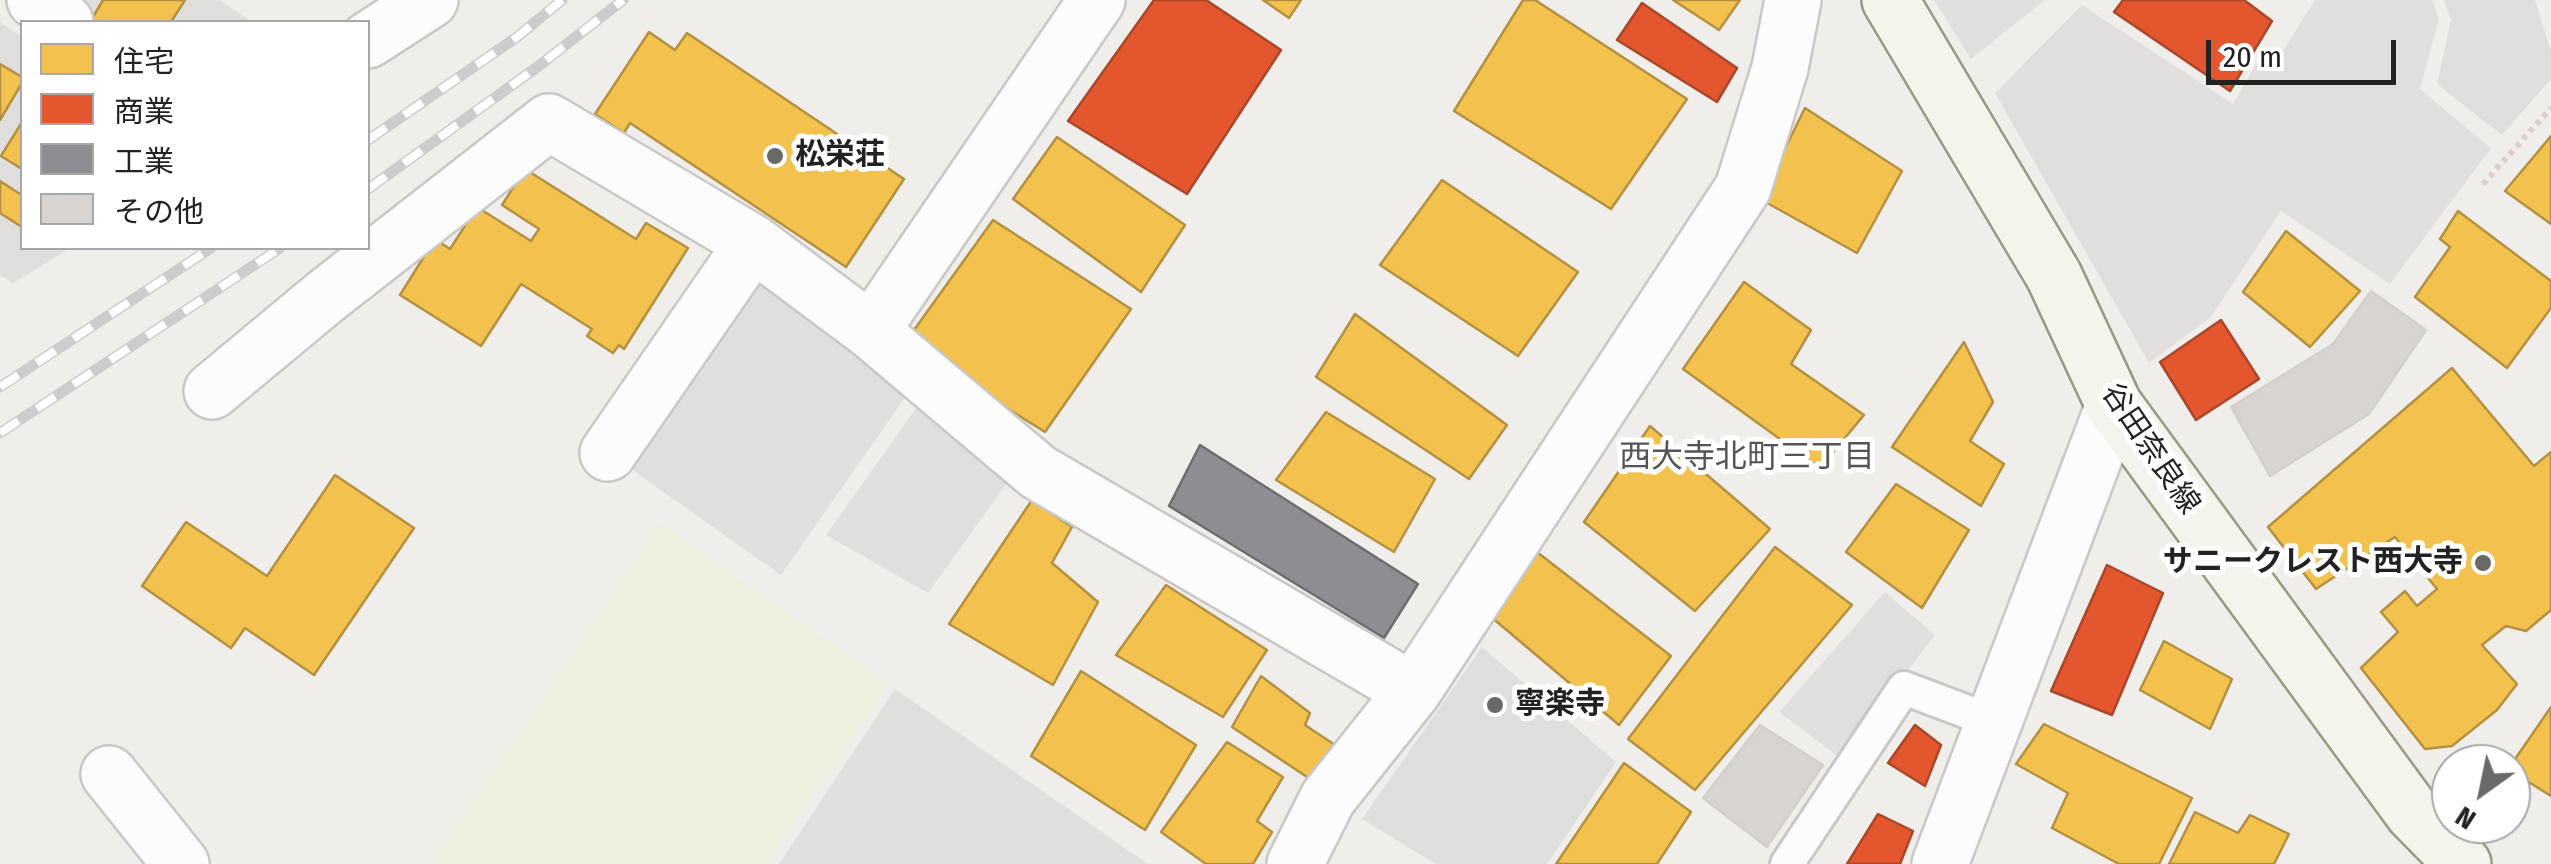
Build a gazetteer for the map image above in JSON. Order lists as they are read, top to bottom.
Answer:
{
  "streets": {
    "main road": ["谷田奈良線"]
  },
  "districts": ["西大寺北町三丁目"],
  "places": ["松栄荘", "サニークレスト西大寺", "寧楽寺"],
  "legend": [
    "住宅",
    "商業",
    "工業",
    "その他"
  ],
  "scale_bar": "20 m",
  "north": "bottom left"
}
